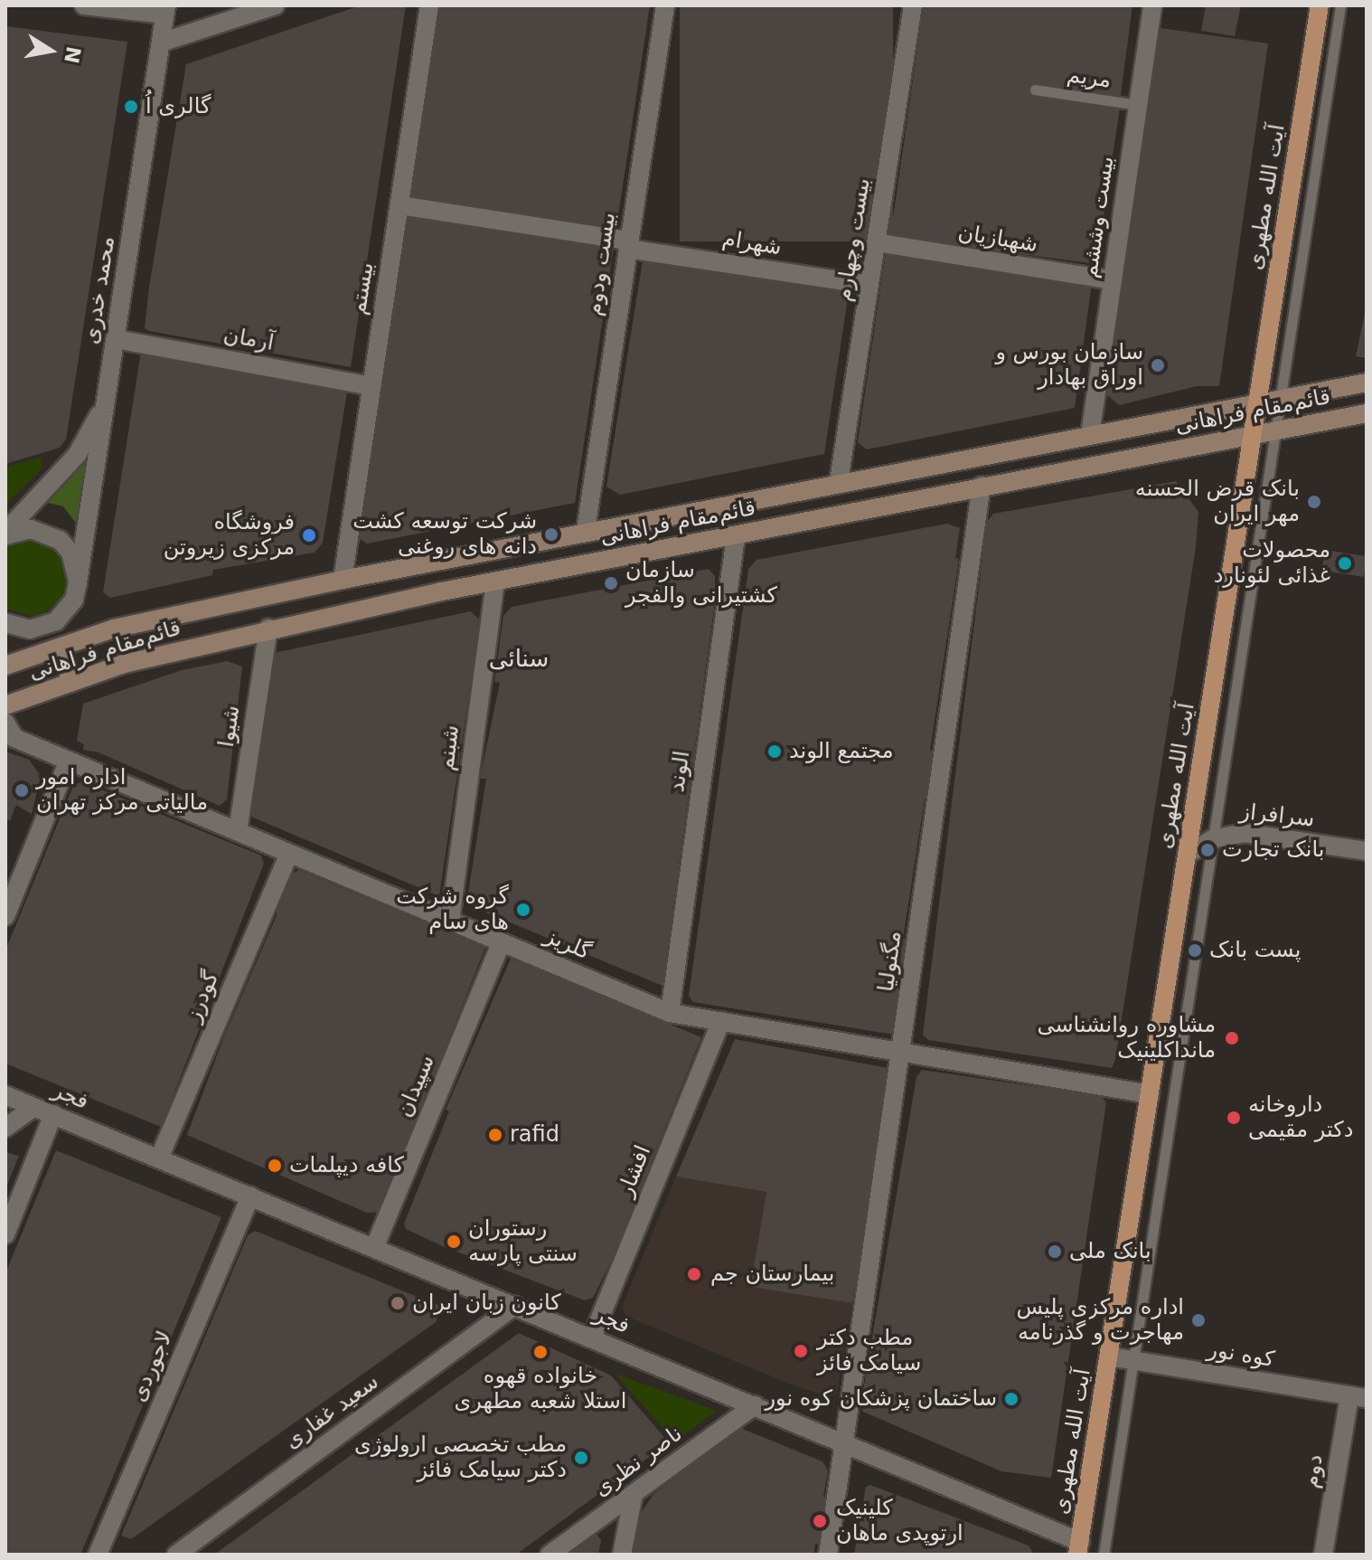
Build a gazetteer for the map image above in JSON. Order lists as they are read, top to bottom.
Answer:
{
  "streets": {
    "main road": ["آیت الله مطهری", "قائم‌مقام فراهانی"],
    "street": [
      "بیست وششم",
      "شهبازیان",
      "بیست وچهارم",
      "شهرام",
      "بیست ودوم",
      "بیستم",
      "محمد خدری",
      "آرمان",
      "شیوا",
      "شبنم",
      "الوند",
      "سرافراز",
      "گلریز",
      "مگنولیا",
      "گودرز",
      "سپیدان",
      "فجر",
      "افشار",
      "کوه نور",
      "لاجوردی",
      "سعید غفاری",
      "ناصر نظری",
      "دوم"
    ],
    "lane": ["مریم"]
  },
  "crossings": [
    ["مریم", "بیست وششم"],
    ["آیت الله مطهری", "قائم‌مقام فراهانی"],
    ["آیت الله مطهری", "سرافراز"],
    ["آیت الله مطهری", "گلریز"],
    ["آیت الله مطهری", "فجر"],
    ["آیت الله مطهری", "کوه نور"],
    ["بیست وششم", "شهبازیان"],
    ["بیست وششم", "قائم‌مقام فراهانی"],
    ["شهبازیان", "بیست وچهارم"],
    ["بیست وچهارم", "شهرام"],
    ["بیست وچهارم", "قائم‌مقام فراهانی"],
    ["شهرام", "بیست ودوم"],
    ["شهرام", "بیستم"],
    ["بیست ودوم", "قائم‌مقام فراهانی"],
    ["بیستم", "آرمان"],
    ["بیستم", "قائم‌مقام فراهانی"],
    ["محمد خدری", "آرمان"],
    ["محمد خدری", "قائم‌مقام فراهانی"],
    ["قائم‌مقام فراهانی", "شیوا"],
    ["قائم‌مقام فراهانی", "شبنم"],
    ["قائم‌مقام فراهانی", "الوند"],
    ["قائم‌مقام فراهانی", "مگنولیا"],
    ["شیوا", "گلریز"],
    ["شبنم", "گلریز"],
    ["الوند", "گلریز"],
    ["گلریز", "مگنولیا"],
    ["گلریز", "گودرز"],
    ["گلریز", "سپیدان"],
    ["گلریز", "افشار"],
    ["مگنولیا", "فجر"],
    ["گودرز", "فجر"],
    ["سپیدان", "فجر"],
    ["فجر", "افشار"],
    ["فجر", "لاجوردی"],
    ["فجر", "سعید غفاری"],
    ["فجر", "ناصر نظری"],
    ["کوه نور", "دوم"]
  ],
  "districts": ["سنائی"],
  "places": [
    "گالری اُ",
    "سازمان بورس و اوراق بهادار",
    "بانک قرض الحسنه مهر ایران",
    "شرکت توسعه کشت دانه های روغنی",
    "فروشگاه مرکزى زیروتن",
    "محصولات غذائی لئونارد",
    "سازمان کشتیرانی والفجر",
    "مجتمع الوند",
    "اداره امور مالیاتی مرکز تهران",
    "بانک تجارت",
    "گروه شرکت های سام",
    "پست بانک",
    "مشاوره روانشناسی مانداکلینیک",
    "داروخانه دکتر مقیمی",
    "rafid",
    "کافه دیپلمات",
    "رستوران سنتی پارسه",
    "بانک ملی",
    "بیمارستان جم",
    "کانون زبان ایران",
    "اداره مرکزی پلیس مهاجرت و گذرنامه",
    "مطب دکتر سیامک فائز",
    "خانواده قهوه استلا شعبه مطهری",
    "ساختمان پزشکان کوه نور",
    "مطب تخصصی ارولوژی دکتر سیامک فائز",
    "کلینیک ارتوپدی ماهان"
  ],
  "north": "right"
}
